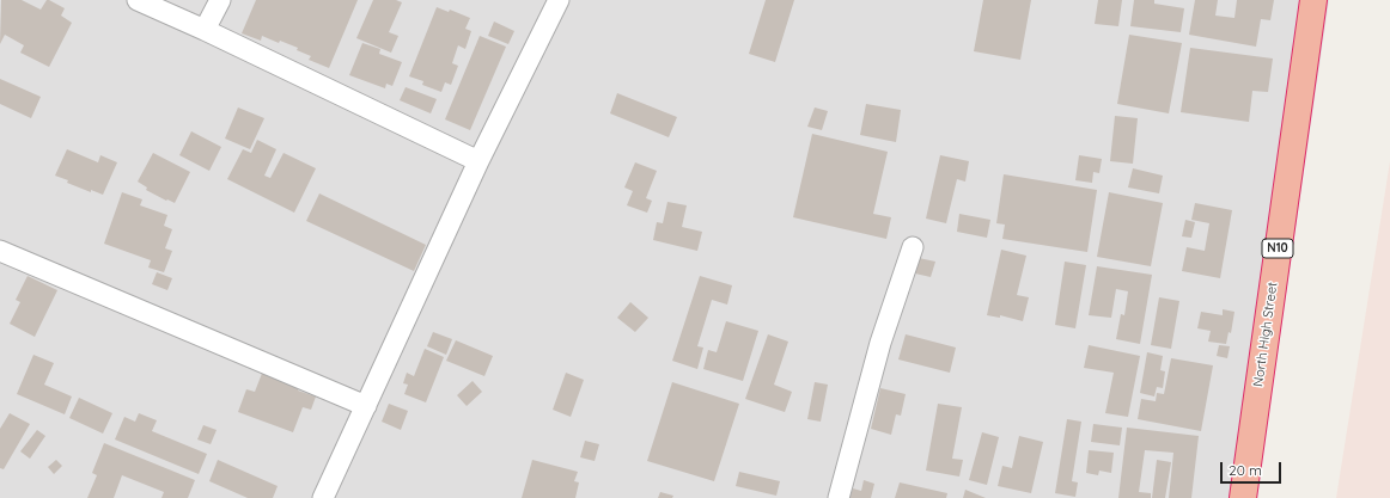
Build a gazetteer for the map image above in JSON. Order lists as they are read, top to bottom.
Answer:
{
  "streets": {
    "highway": ["N10", "North High Street"]
  },
  "scale_bar": "20 m"
}
